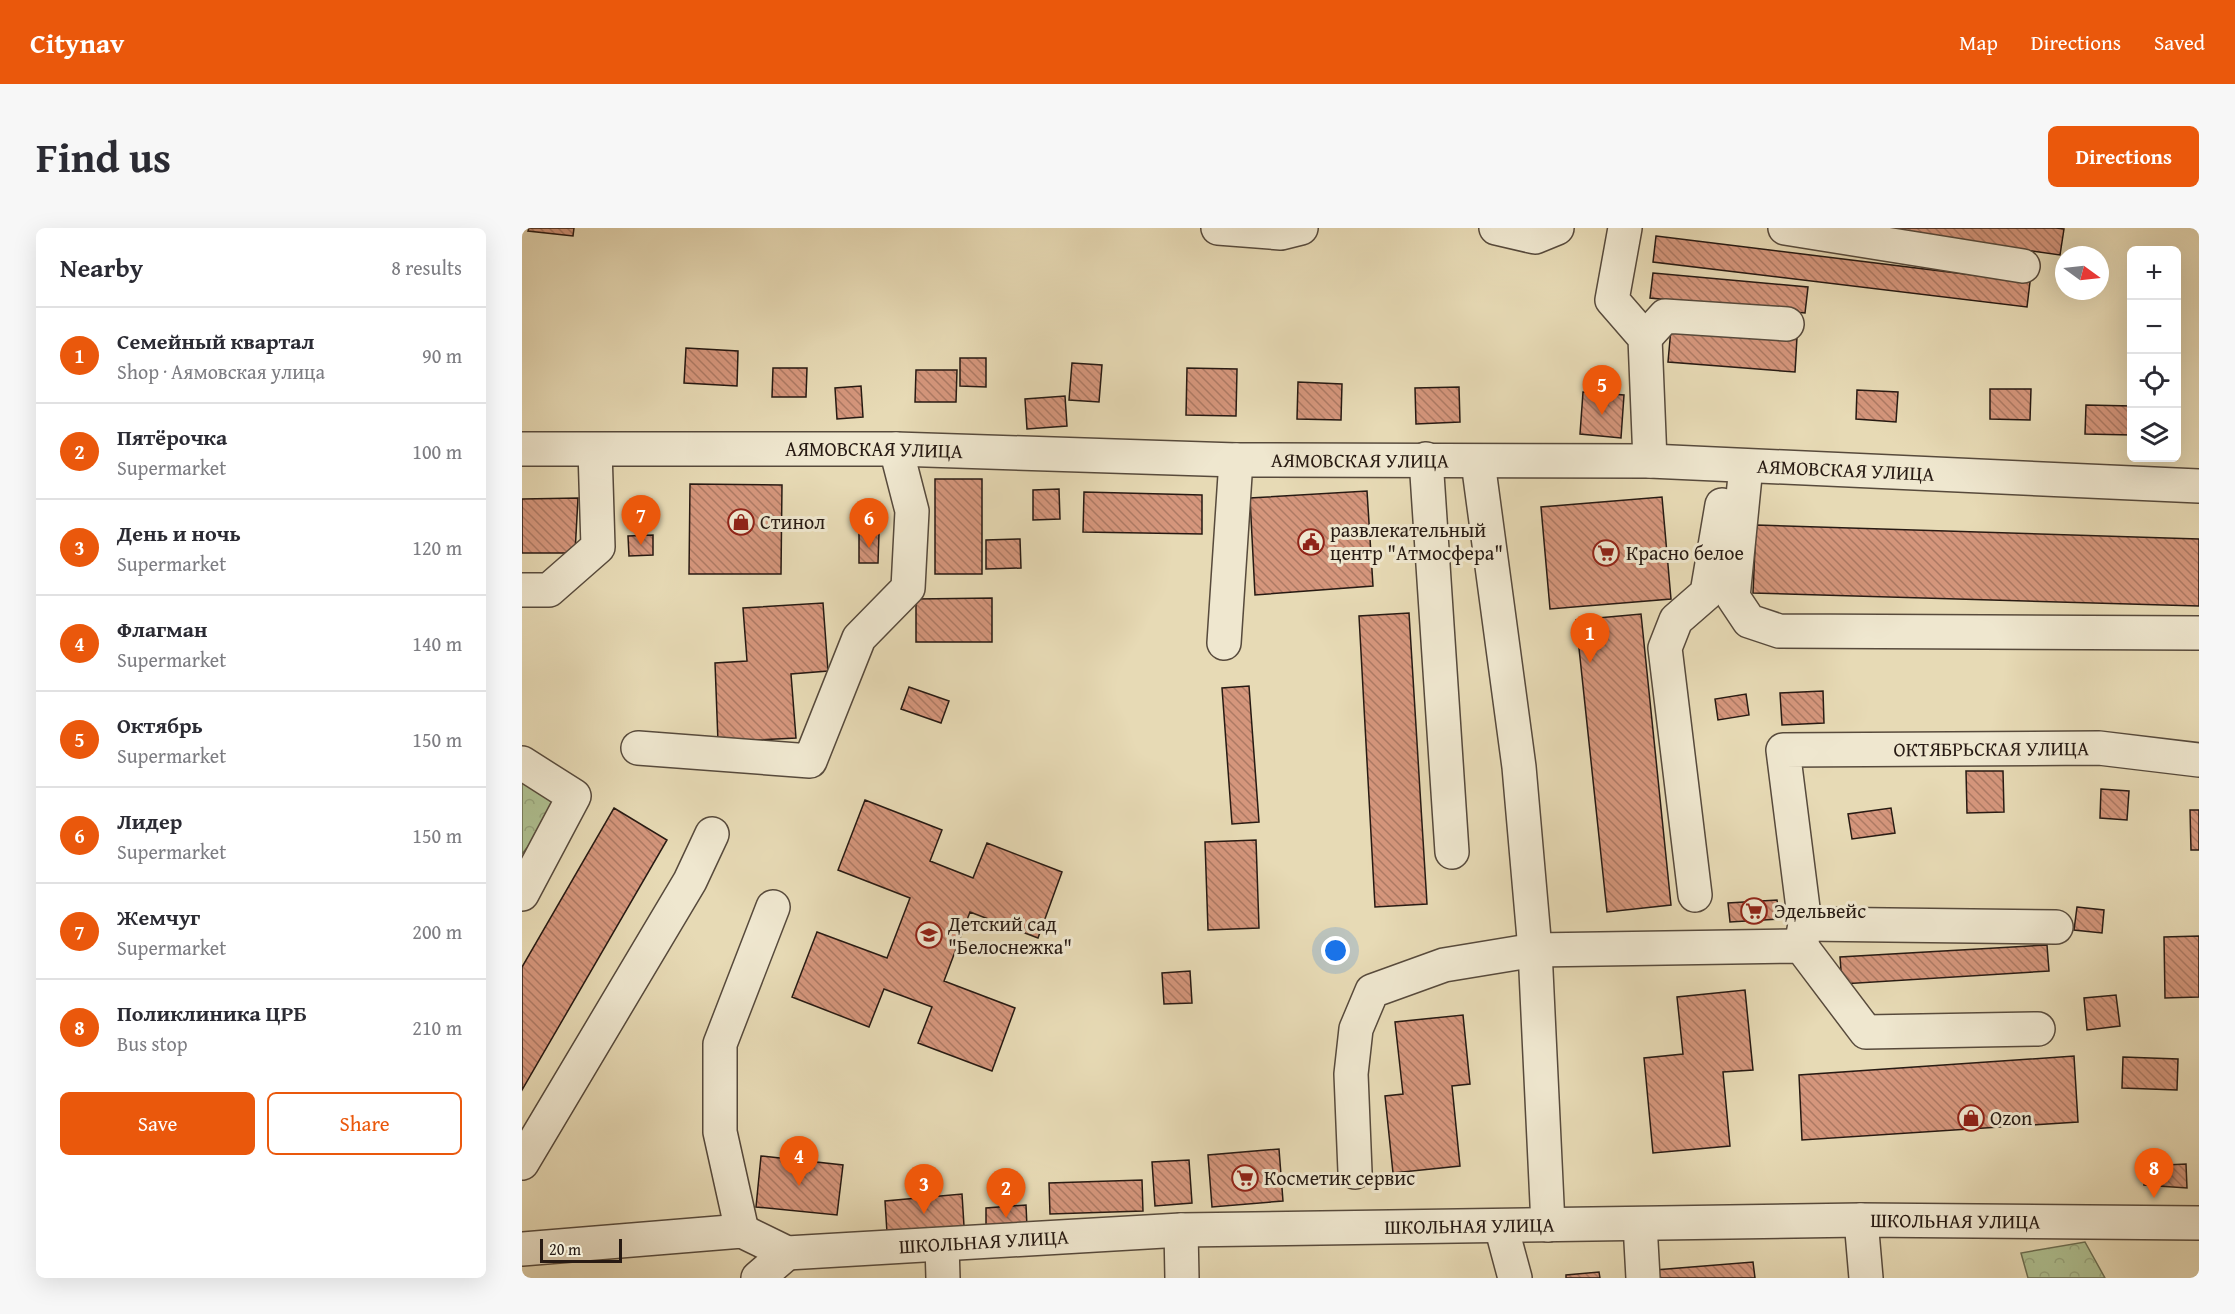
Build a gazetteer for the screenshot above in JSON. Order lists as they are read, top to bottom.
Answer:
{
  "streets": {
    "street": ["АЯМОВСКАЯ УЛИЦА", "ОКТЯБРЬСКАЯ УЛИЦА", "ШКОЛЬНАЯ УЛИЦА"]
  },
  "places": {
    "shop": ["Стинол", "Ozon"],
    "public building": ["развлекательный центр \"Атмосфера\""],
    "supermarket": ["Красно белое", "Эдельвейс", "Косметик сервис"],
    "school or university": ["Детский сад \"Белоснежка\""]
  },
  "scale_bar": "20 m",
  "north": "right",
  "page": {
    "header": "Citynav",
    "nav": ["Map", "Directions", "Saved"],
    "title": "Find us",
    "buttons": [
      "Directions",
      ["Save", "Share"]
    ],
    "heading": ["Nearby", "8 results"],
    "map_buttons": ["+", "−"],
    "list": [
      {
        "mark": "1",
        "name": "Семейный квартал",
        "note": "Shop · Аямовская улица",
        "value": "90 m"
      },
      {
        "mark": "2",
        "name": "Пятёрочка",
        "note": "Supermarket",
        "value": "100 m"
      },
      {
        "mark": "3",
        "name": "День и ночь",
        "note": "Supermarket",
        "value": "120 m"
      },
      {
        "mark": "4",
        "name": "Флагман",
        "note": "Supermarket",
        "value": "140 m"
      },
      {
        "mark": "5",
        "name": "Октябрь",
        "note": "Supermarket",
        "value": "150 m"
      },
      {
        "mark": "6",
        "name": "Лидер",
        "note": "Supermarket",
        "value": "150 m"
      },
      {
        "mark": "7",
        "name": "Жемчуг",
        "note": "Supermarket",
        "value": "200 m"
      },
      {
        "mark": "8",
        "name": "Поликлиника ЦРБ",
        "note": "Bus stop",
        "value": "210 m"
      }
    ],
    "pins": [
      "5",
      "7",
      "6",
      "1",
      "4",
      "8",
      "3",
      "2"
    ],
    "scale": "20 m"
  }
}
